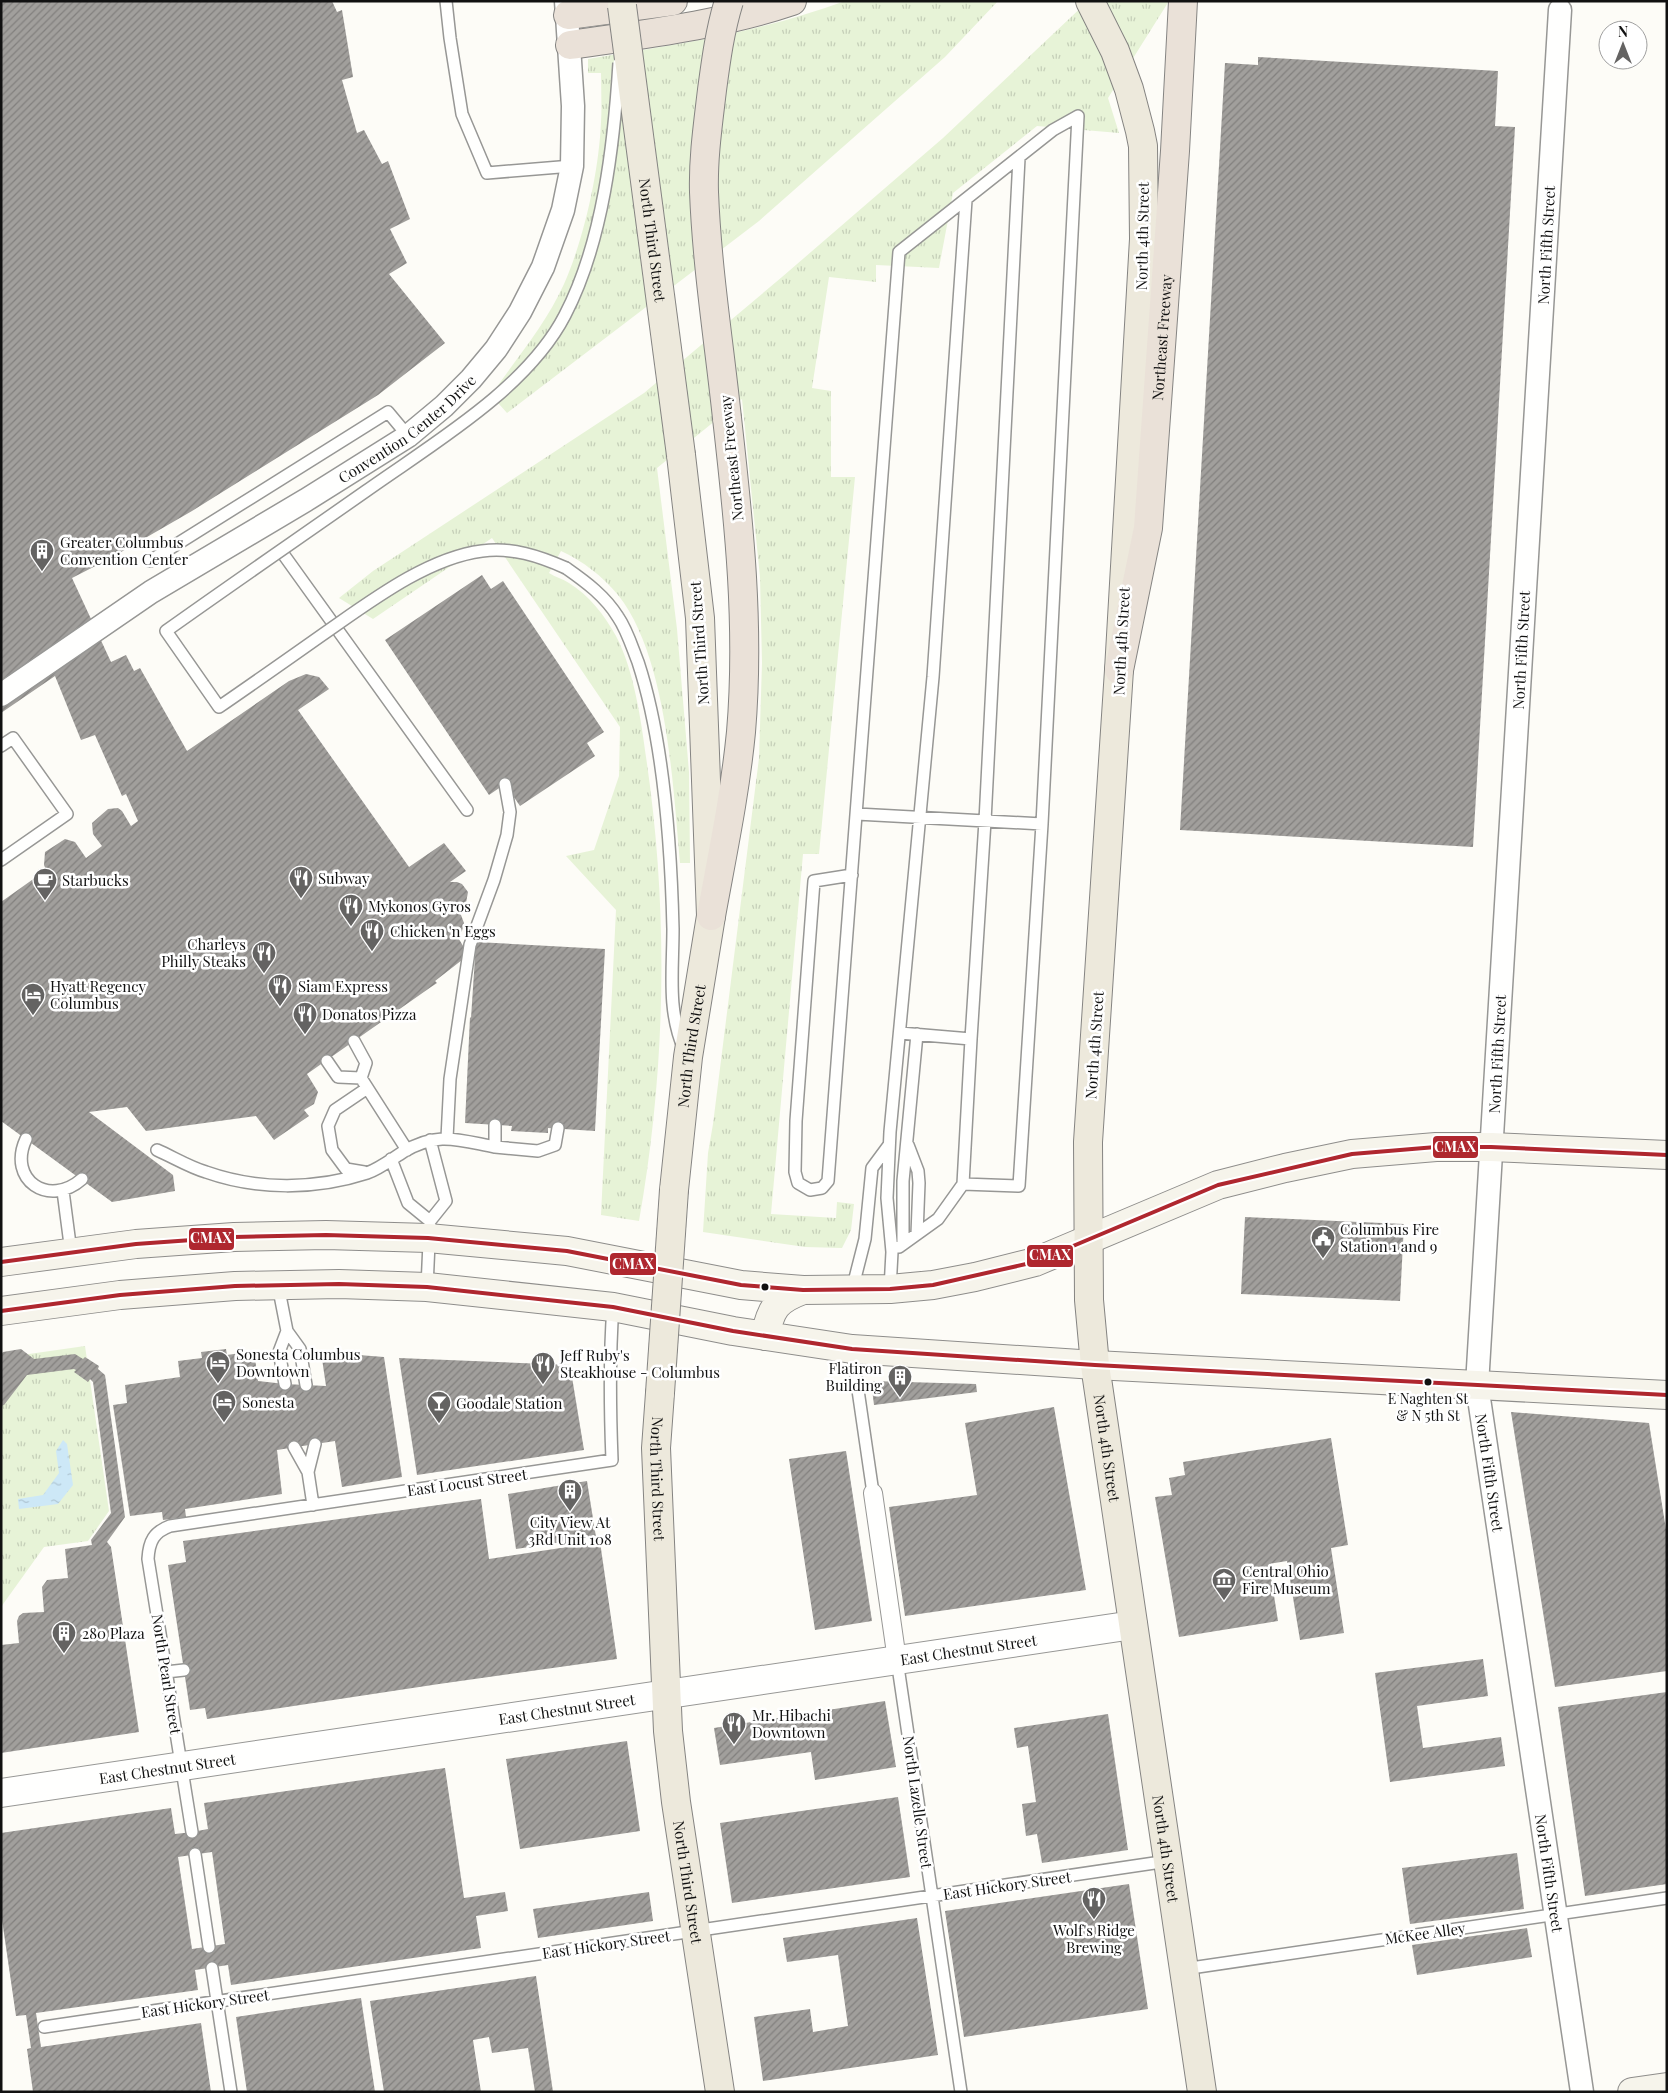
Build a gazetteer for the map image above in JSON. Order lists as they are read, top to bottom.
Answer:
{
  "streets": {
    "highway": ["Northeast Freeway"],
    "main road": ["North 4th Street", "North Third Street"],
    "street": ["North Fifth Street", "Convention Center Drive", "East Chestnut Street"],
    "lane": [
      "East Locust Street",
      "North Pearl Street",
      "North Lazelle Street",
      "East Hickory Street",
      "McKee Alley"
    ]
  },
  "crossings": [
    ["North 4th Street", "Northeast Freeway"],
    ["North 4th Street", "East Chestnut Street"],
    ["North 4th Street", "East Hickory Street"],
    ["North 4th Street", "McKee Alley"],
    ["North Third Street", "Northeast Freeway"],
    ["North Third Street", "East Chestnut Street"],
    ["North Third Street", "East Hickory Street"],
    ["North Fifth Street", "McKee Alley"],
    ["East Locust Street", "North Pearl Street"],
    ["East Chestnut Street", "North Pearl Street"],
    ["East Chestnut Street", "North Lazelle Street"],
    ["North Lazelle Street", "East Hickory Street"]
  ],
  "places": {
    "building": [
      "Greater Columbus Convention Center",
      "Flatiron Building",
      "City View At 3Rd Unit 108",
      "280 Plaza"
    ],
    "restaurant": [
      "Subway",
      "Mykonos Gyros",
      "Chicken 'n Eggs",
      "Charleys Philly Steaks",
      "Siam Express",
      "Donatos Pizza",
      "Jeff Ruby's Steakhouse - Columbus",
      "Mr. Hibachi Downtown",
      "Wolf's Ridge Brewing"
    ],
    "cafe": ["Starbucks"],
    "hotel": ["Hyatt Regency Columbus", "Sonesta Columbus Downtown", "Sonesta"],
    "public building": ["Columbus Fire Station 1 and 9"],
    "other": ["E Naghten St & N 5th St"],
    "bar": ["Goodale Station"],
    "museum": ["Central Ohio Fire Museum"]
  },
  "lines": ["transit line CMAX"],
  "north": "top"
}
